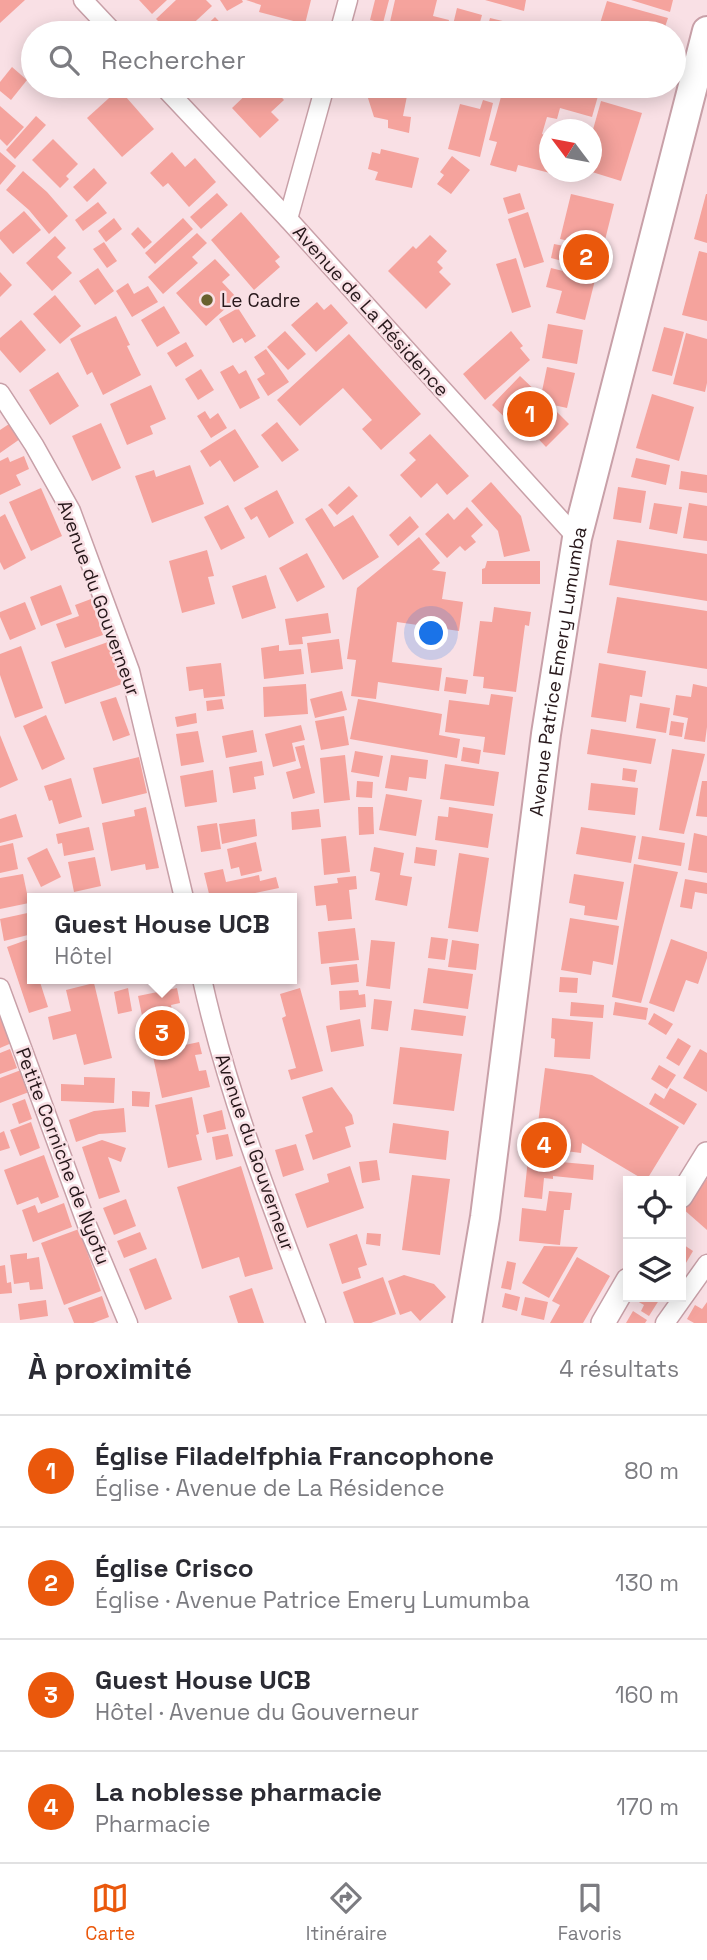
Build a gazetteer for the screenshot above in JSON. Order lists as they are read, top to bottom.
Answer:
{
  "streets": {
    "main road": ["Avenue Patrice Emery Lumumba"],
    "street": ["Avenue de La Résidence", "Avenue du Gouverneur", "Petite Corniche de Nyofu"]
  },
  "crossings": [
    ["Avenue de La Résidence", "Avenue Patrice Emery Lumumba"]
  ],
  "places": ["Le Cadre"],
  "north": "top left",
  "page": {
    "search": "Rechercher",
    "pins": [
      "2",
      "1",
      "3",
      "4"
    ],
    "popup": ["Guest House UCB", "Hôtel"],
    "heading": ["À proximité", "4 résultats"],
    "list": [
      {
        "mark": "1",
        "name": "Église Filadelfphia Francophone",
        "note": "Église · Avenue de La Résidence",
        "value": "80 m"
      },
      {
        "mark": "2",
        "name": "Église Crisco",
        "note": "Église · Avenue Patrice Emery Lumumba",
        "value": "130 m"
      },
      {
        "mark": "3",
        "name": "Guest House UCB",
        "note": "Hôtel · Avenue du Gouverneur",
        "value": "160 m"
      },
      {
        "mark": "4",
        "name": "La noblesse pharmacie",
        "note": "Pharmacie",
        "value": "170 m"
      }
    ],
    "nav": ["Carte", "Itinéraire", "Favoris"]
  }
}
